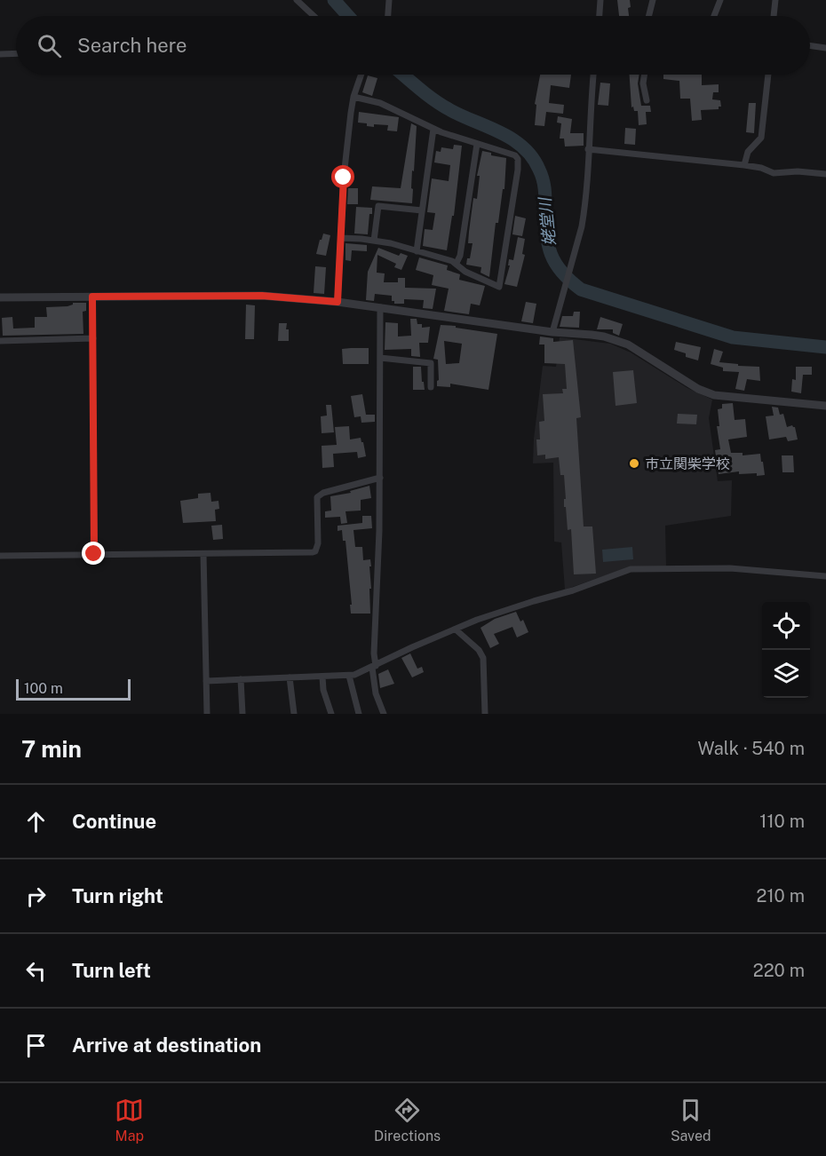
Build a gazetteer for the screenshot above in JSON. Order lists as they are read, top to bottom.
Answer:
{
  "water": ["姥堂川"],
  "places": ["市立関柴学校"],
  "scale_bar": "100 m",
  "page": {
    "search": "Search here",
    "scale": "100 m",
    "heading": ["7 min", "Walk · 540 m"],
    "list": [
      ["Continue", "110 m"],
      ["Turn right", "210 m"],
      ["Turn left", "220 m"],
      "Arrive at destination"
    ],
    "nav": ["Map", "Directions", "Saved"]
  }
}
